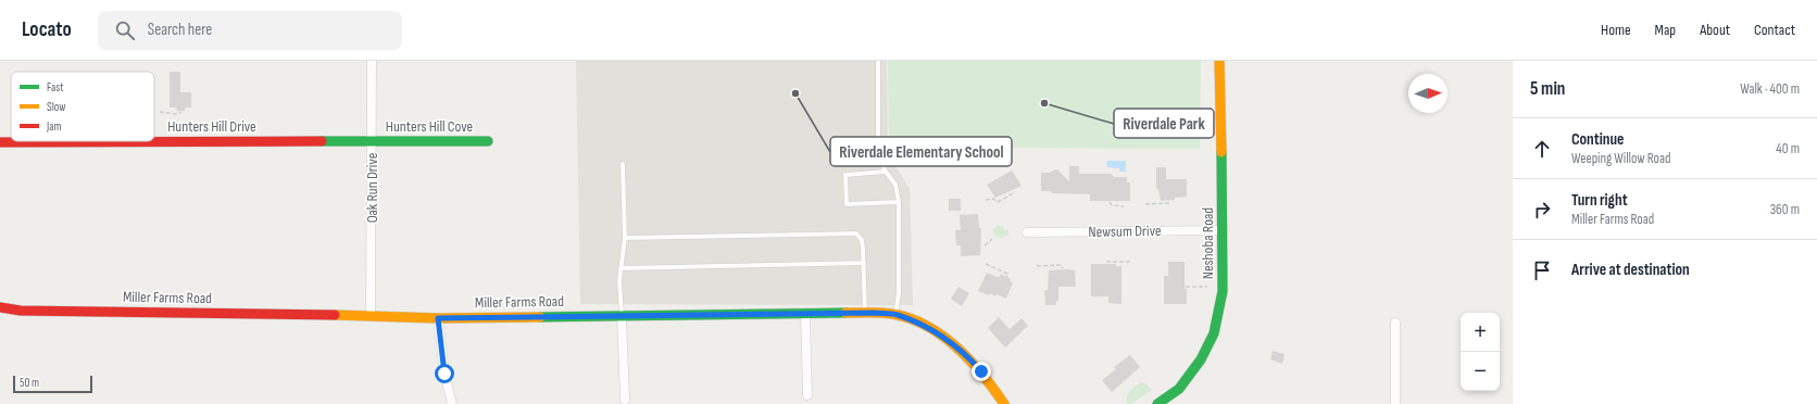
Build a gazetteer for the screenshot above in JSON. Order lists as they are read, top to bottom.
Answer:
{
  "streets": {
    "street": [
      "Hunters Hill Drive",
      "Hunters Hill Cove",
      "Oak Run Drive",
      "Newsum Drive",
      "Neshoba Road",
      "Miller Farms Road"
    ]
  },
  "crossings": [
    ["Hunters Hill Drive", "Hunters Hill Cove"],
    ["Hunters Hill Drive", "Oak Run Drive"],
    ["Hunters Hill Cove", "Oak Run Drive"],
    ["Oak Run Drive", "Miller Farms Road"],
    ["Newsum Drive", "Neshoba Road"]
  ],
  "places": ["Riverdale Elementary School", "Riverdale Park"],
  "legend": ["Fast", "Slow", "Jam"],
  "scale_bar": "50 m",
  "north": "right",
  "page": {
    "header": "Locato",
    "search": "Search here",
    "nav": [
      "Home",
      "Map",
      "About",
      "Contact"
    ],
    "heading": ["5 min", "Walk · 400 m"],
    "list": [
      ["Continue", "Weeping Willow Road", "40 m"],
      ["Turn right", "Miller Farms Road", "360 m"],
      "Arrive at destination"
    ],
    "map_buttons": ["+", "−"],
    "scale": "50 m"
  }
}
